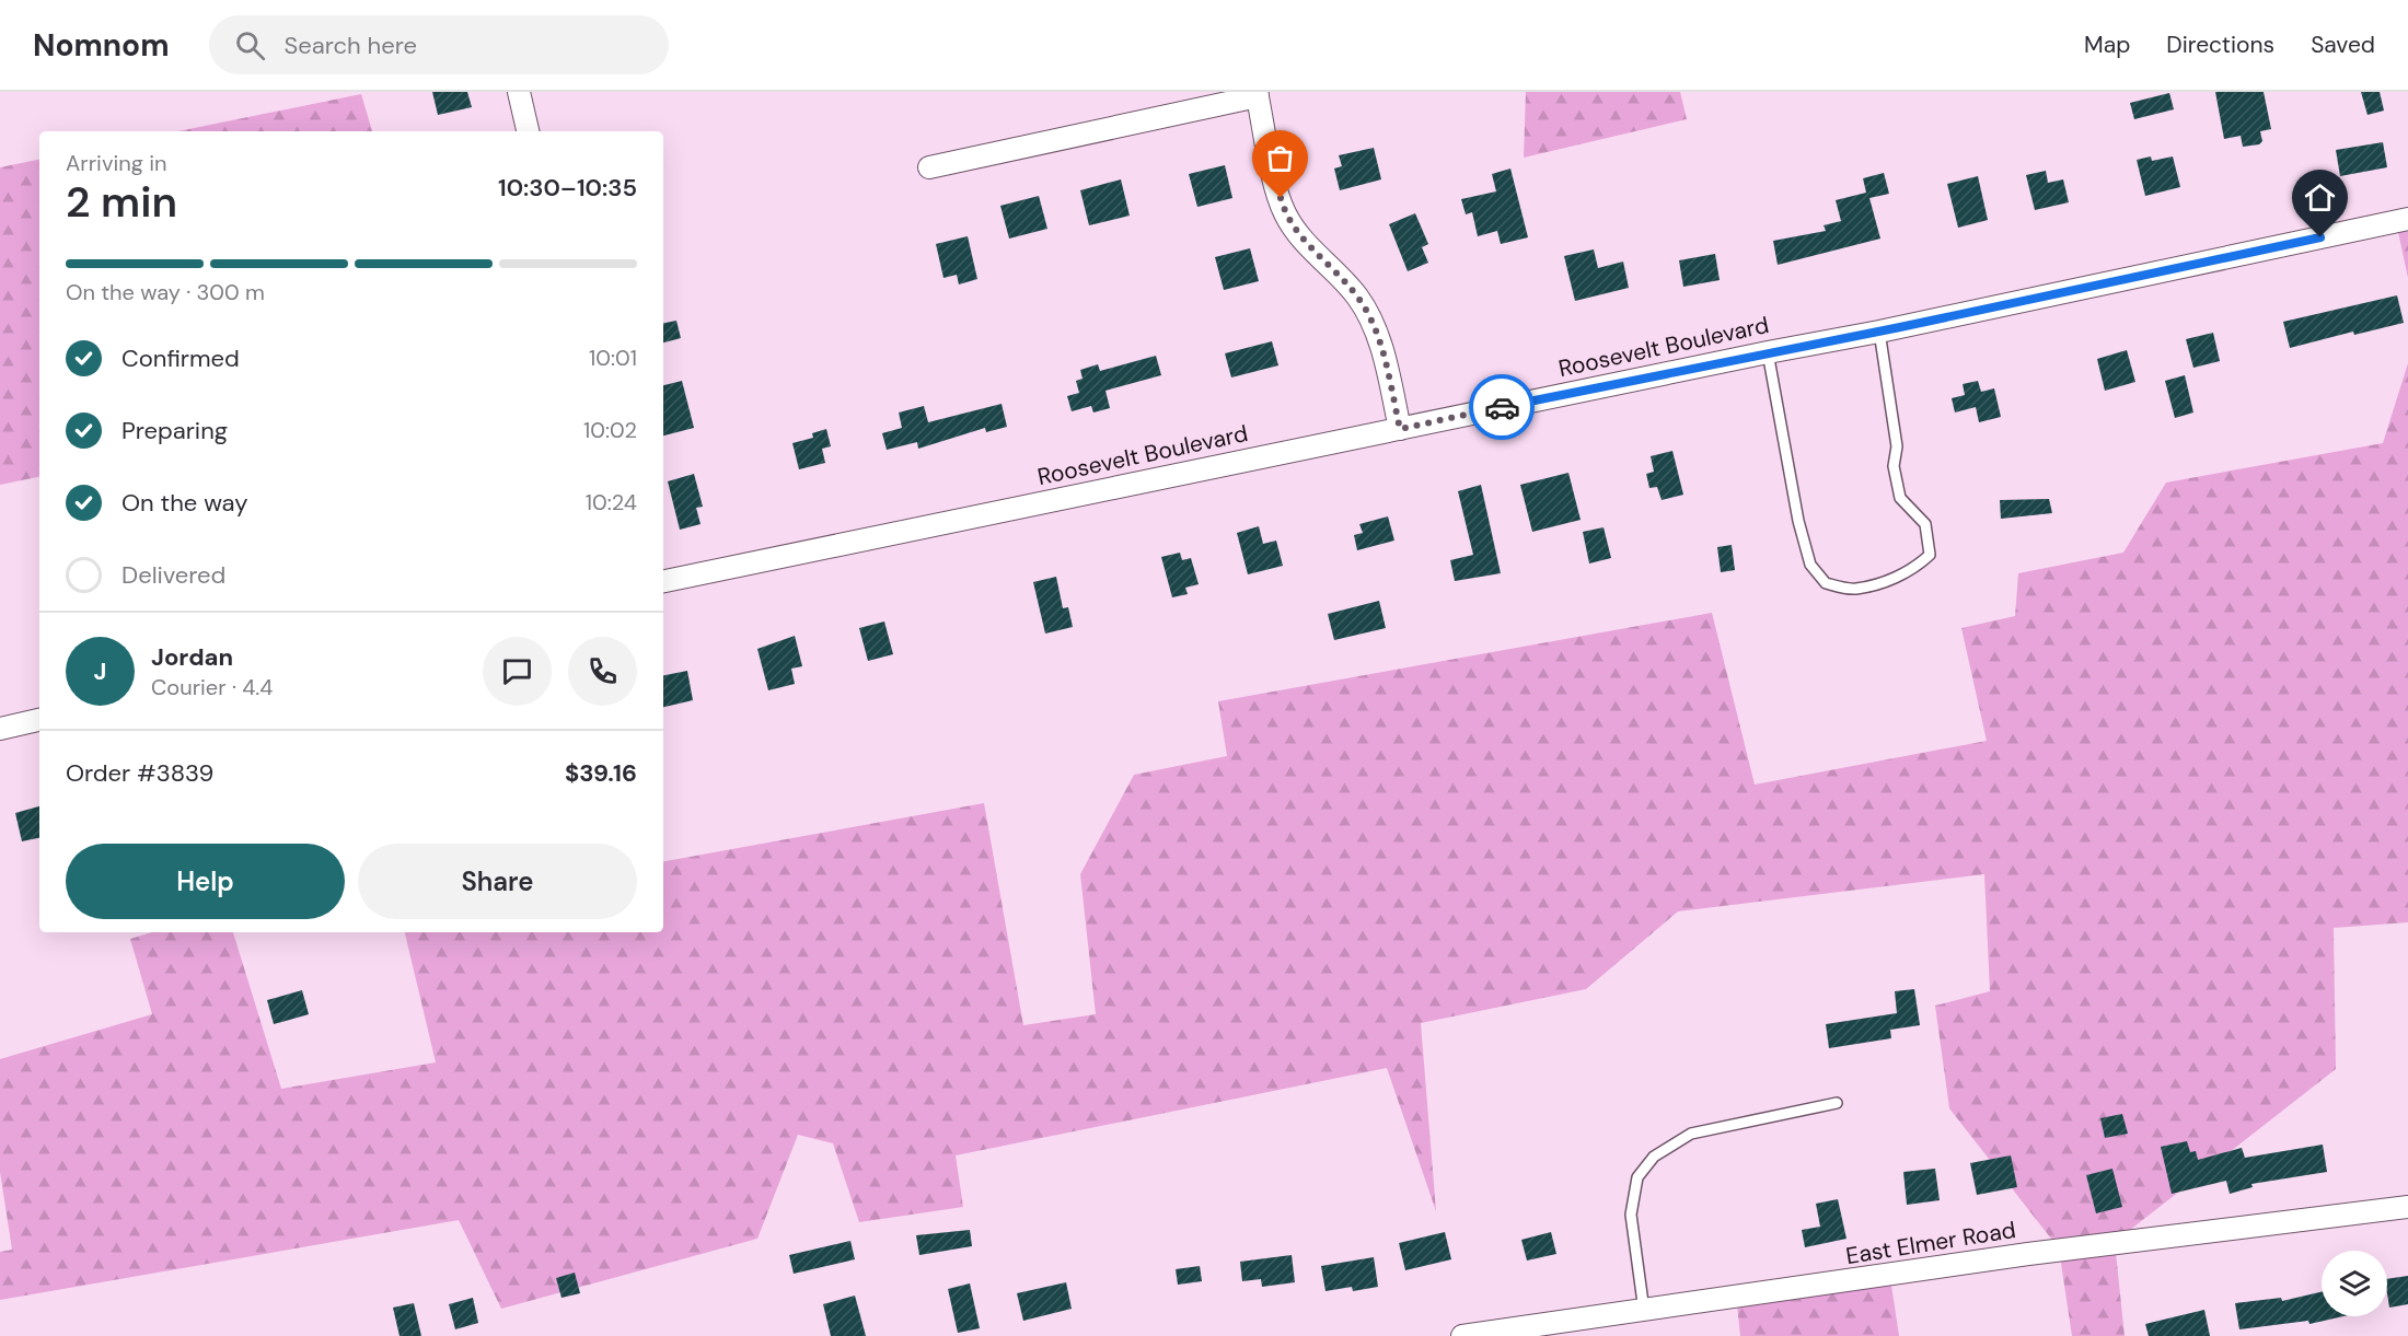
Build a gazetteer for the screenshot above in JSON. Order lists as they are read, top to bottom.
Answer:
{
  "streets": {
    "street": ["Roosevelt Boulevard", "East Elmer Road"]
  },
  "page": {
    "header": "Nomnom",
    "search": "Search here",
    "nav": ["Map", "Directions", "Saved"],
    "heading": ["2 min", "Arriving in", "10:30–10:35"],
    "panel": [
      "Jordan",
      "Courier · 4.4",
      "Order #3839",
      "$39.16"
    ],
    "bar": "On the way · 300 m",
    "list": [
      ["Confirmed", "10:01"],
      ["Preparing", "10:02"],
      ["On the way", "10:24"],
      "Delivered"
    ],
    "round": "J",
    "buttons": ["Help", "Share"]
  }
}
